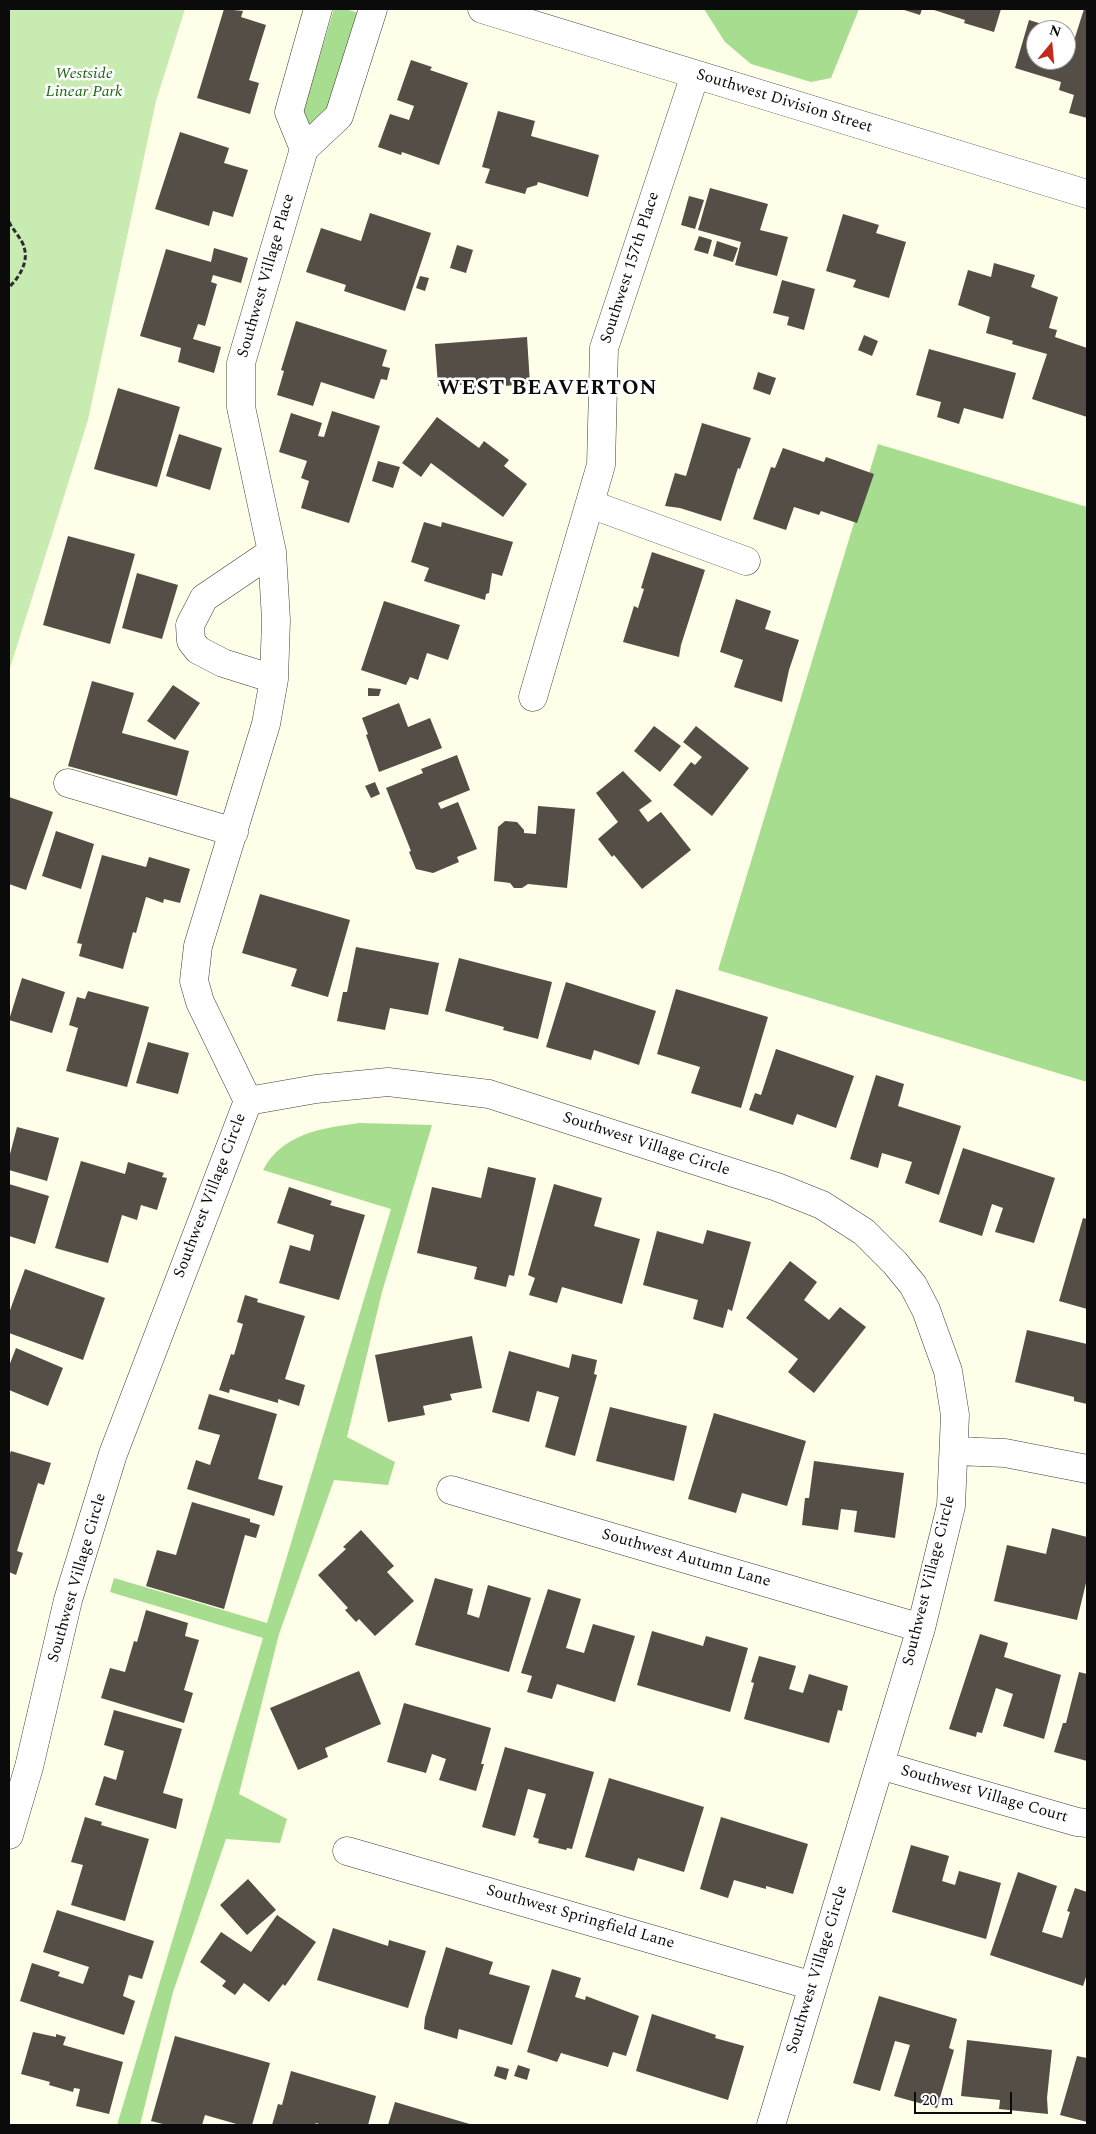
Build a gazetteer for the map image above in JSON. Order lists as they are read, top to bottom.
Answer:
{
  "streets": {
    "street": [
      "Southwest Division Street",
      "Southwest 157th Place",
      "Southwest Village Place",
      "Southwest Village Circle",
      "Southwest Autumn Lane",
      "Southwest Village Court",
      "Southwest Springfield Lane"
    ]
  },
  "crossings": [
    ["Southwest Division Street", "Southwest 157th Place"],
    ["Southwest Village Place", "Southwest Village Circle"],
    ["Southwest Village Circle", "Southwest Autumn Lane"],
    ["Southwest Village Circle", "Southwest Village Court"],
    ["Southwest Village Circle", "Southwest Springfield Lane"]
  ],
  "districts": ["WEST BEAVERTON"],
  "parks": ["Westside Linear Park"],
  "scale_bar": "20 m",
  "north": "top"
}
